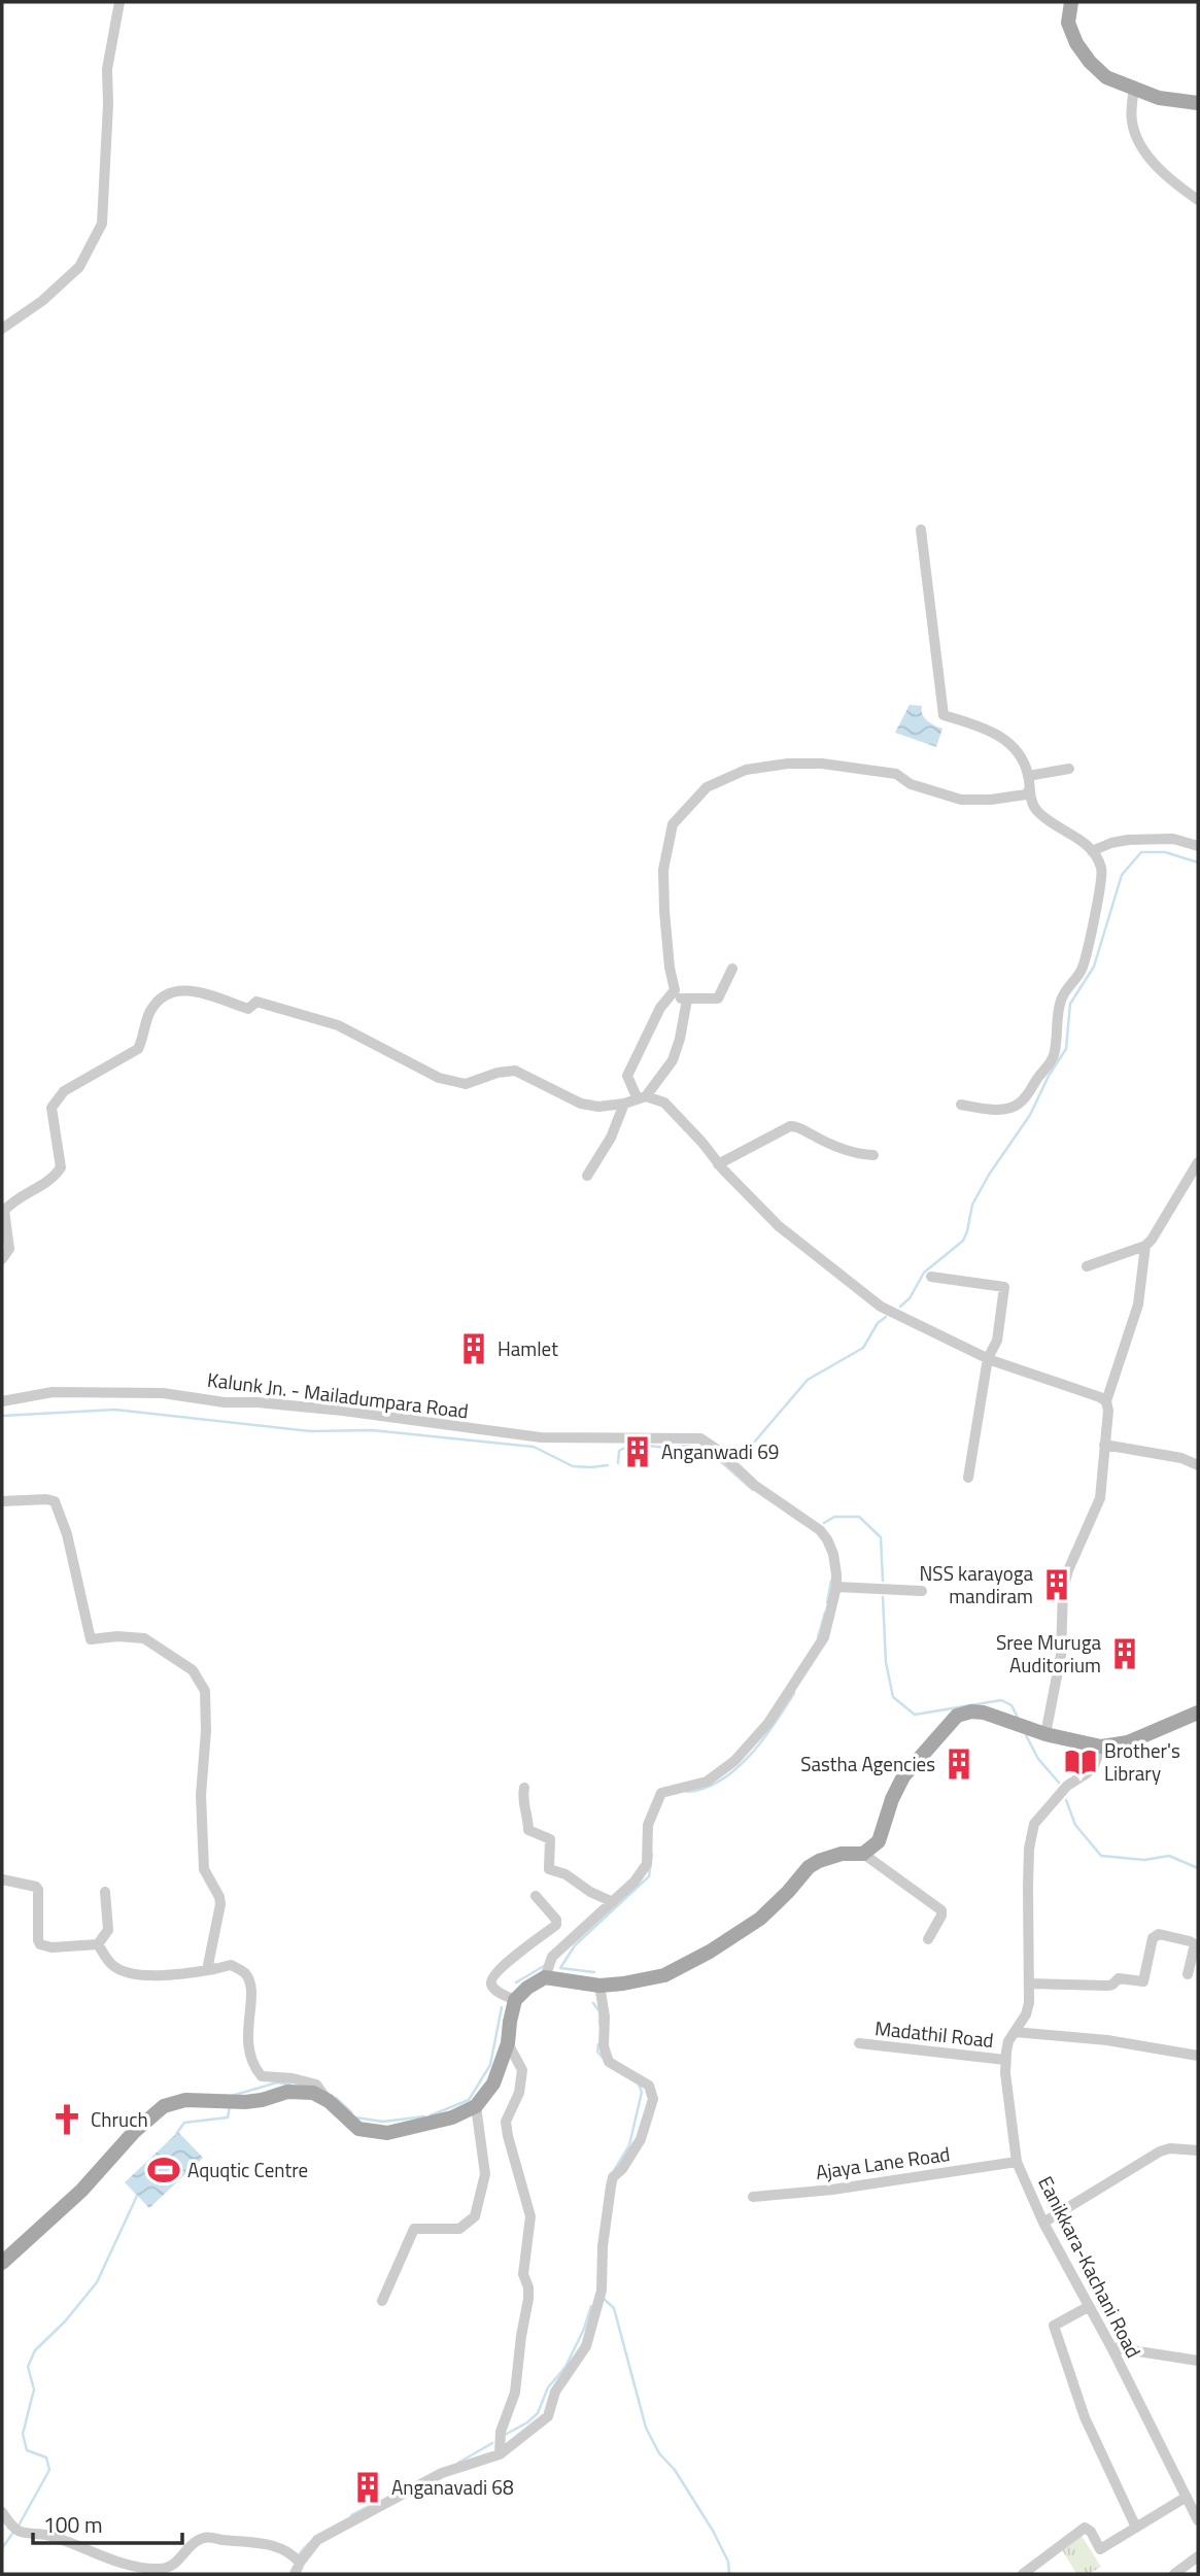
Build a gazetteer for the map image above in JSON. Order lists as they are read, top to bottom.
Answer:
{
  "streets": {
    "street": [
      "Kalunk Jn. - Mailadumpara Road",
      "Madathil Road",
      "Ajaya Lane Road",
      "Eanikkara-Kachani Road"
    ]
  },
  "crossings": [
    ["Madathil Road", "Eanikkara-Kachani Road"],
    ["Ajaya Lane Road", "Eanikkara-Kachani Road"]
  ],
  "places": {
    "building": [
      "Hamlet",
      "Anganwadi 69",
      "NSS karayoga mandiram",
      "Sree Muruga Auditorium",
      "Sastha Agencies",
      "Anganavadi 68"
    ],
    "library": ["Brother's Library"],
    "church": ["Chruch"],
    "sports": ["Aquqtic Centre"]
  },
  "scale_bar": "100 m"
}
